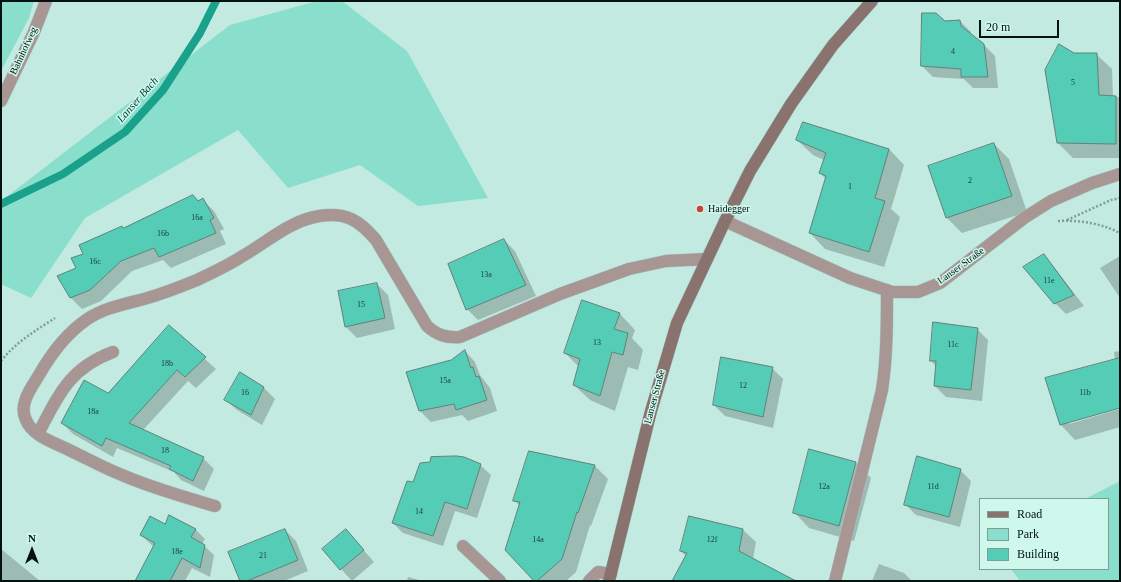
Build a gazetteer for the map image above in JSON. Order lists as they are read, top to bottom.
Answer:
{
  "streets": {
    "main road": ["Lanser Straße"],
    "street": ["Bahnhofweg"]
  },
  "water": ["Lanser Bach"],
  "places": ["Haidegger"],
  "house_numbers": [
    "4",
    "5",
    "2",
    "1",
    "16a",
    "16b",
    "16c",
    "13a",
    "11e",
    "15",
    "13",
    "11c",
    "18b",
    "15a",
    "12",
    "16",
    "11b",
    "18a",
    "18",
    "12a",
    "11d",
    "14",
    "14a",
    "12f",
    "18e",
    "21"
  ],
  "legend": ["Road", "Park", "Building"],
  "scale_bar": "20 m",
  "north": "top"
}
